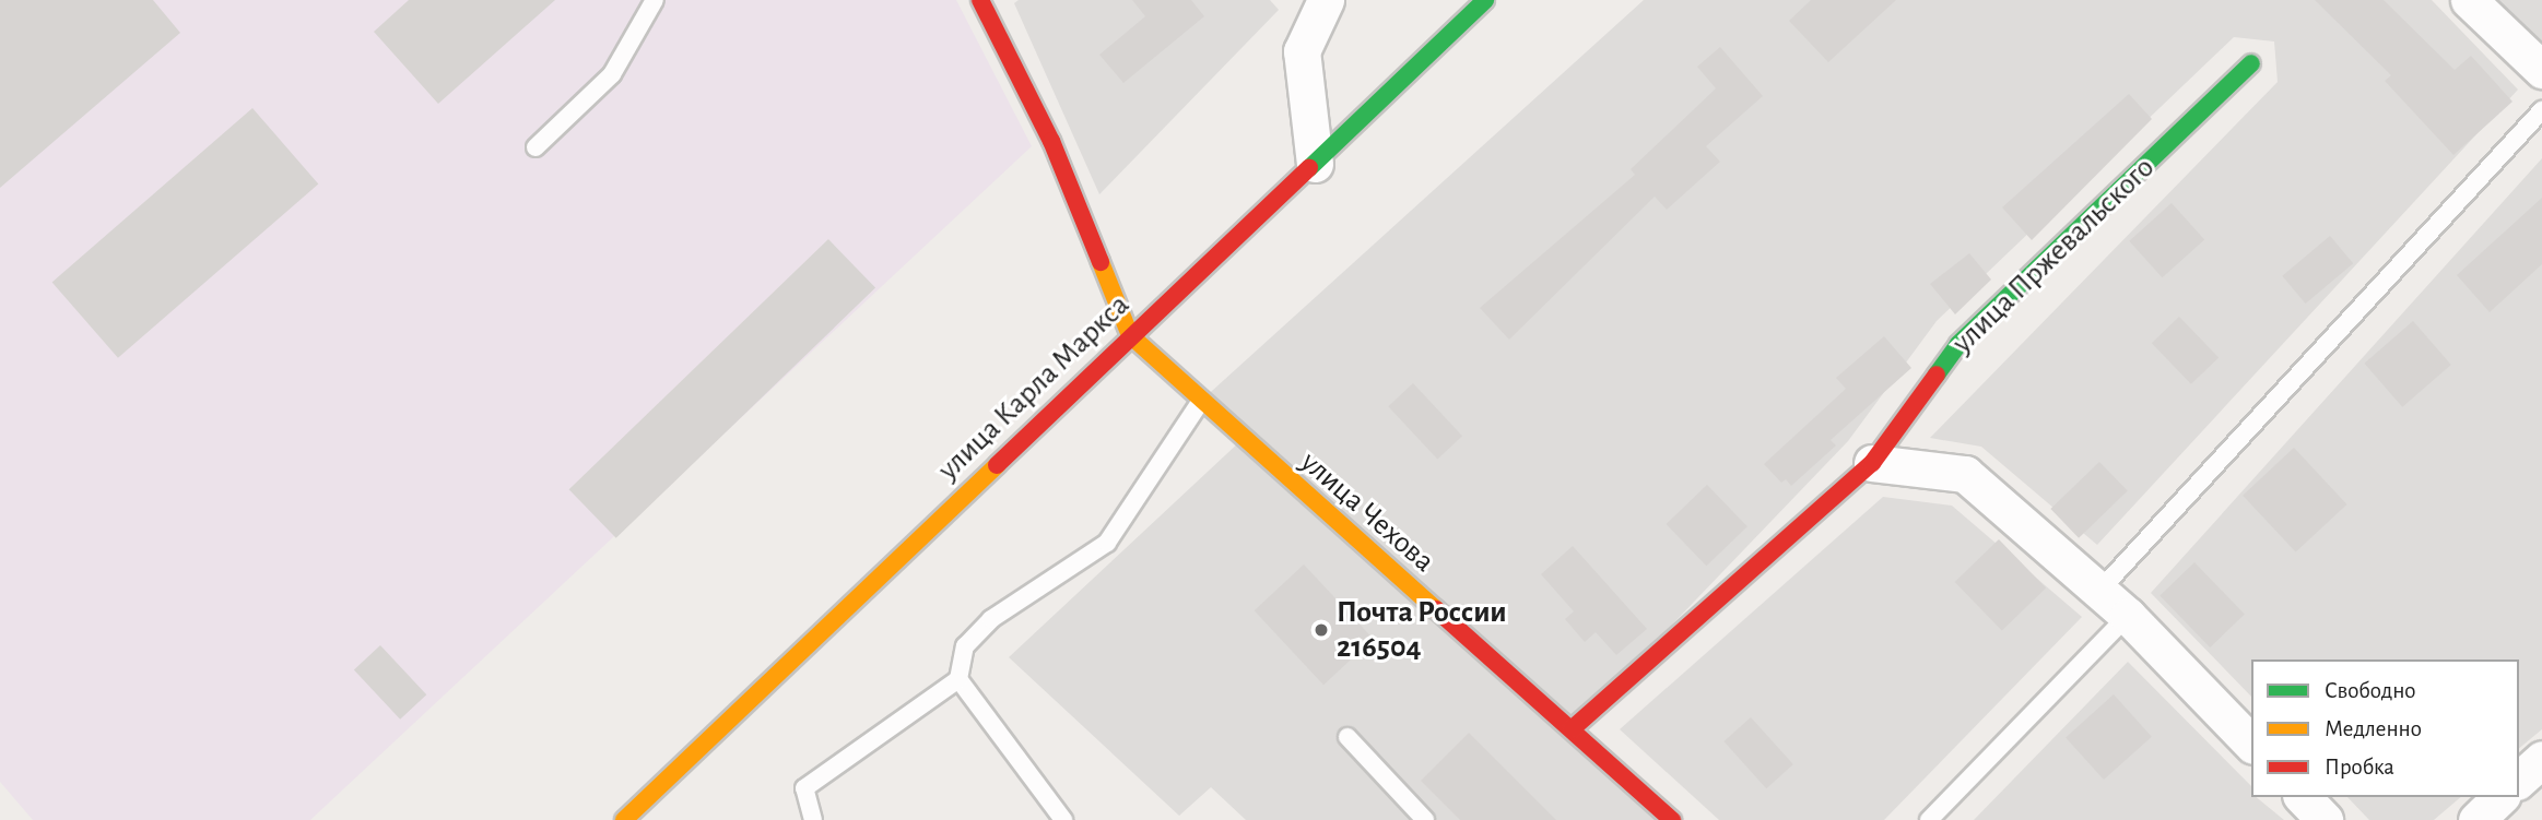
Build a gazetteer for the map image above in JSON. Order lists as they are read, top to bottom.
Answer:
{
  "streets": {
    "street": ["улица Пржевальского", "улица Карла Маркса", "улица Чехова"]
  },
  "crossings": [
    ["улица Пржевальского", "улица Чехова"],
    ["улица Карла Маркса", "улица Чехова"]
  ],
  "places": ["Почта России 216504"],
  "legend": ["Свободно", "Медленно", "Пробка"]
}
